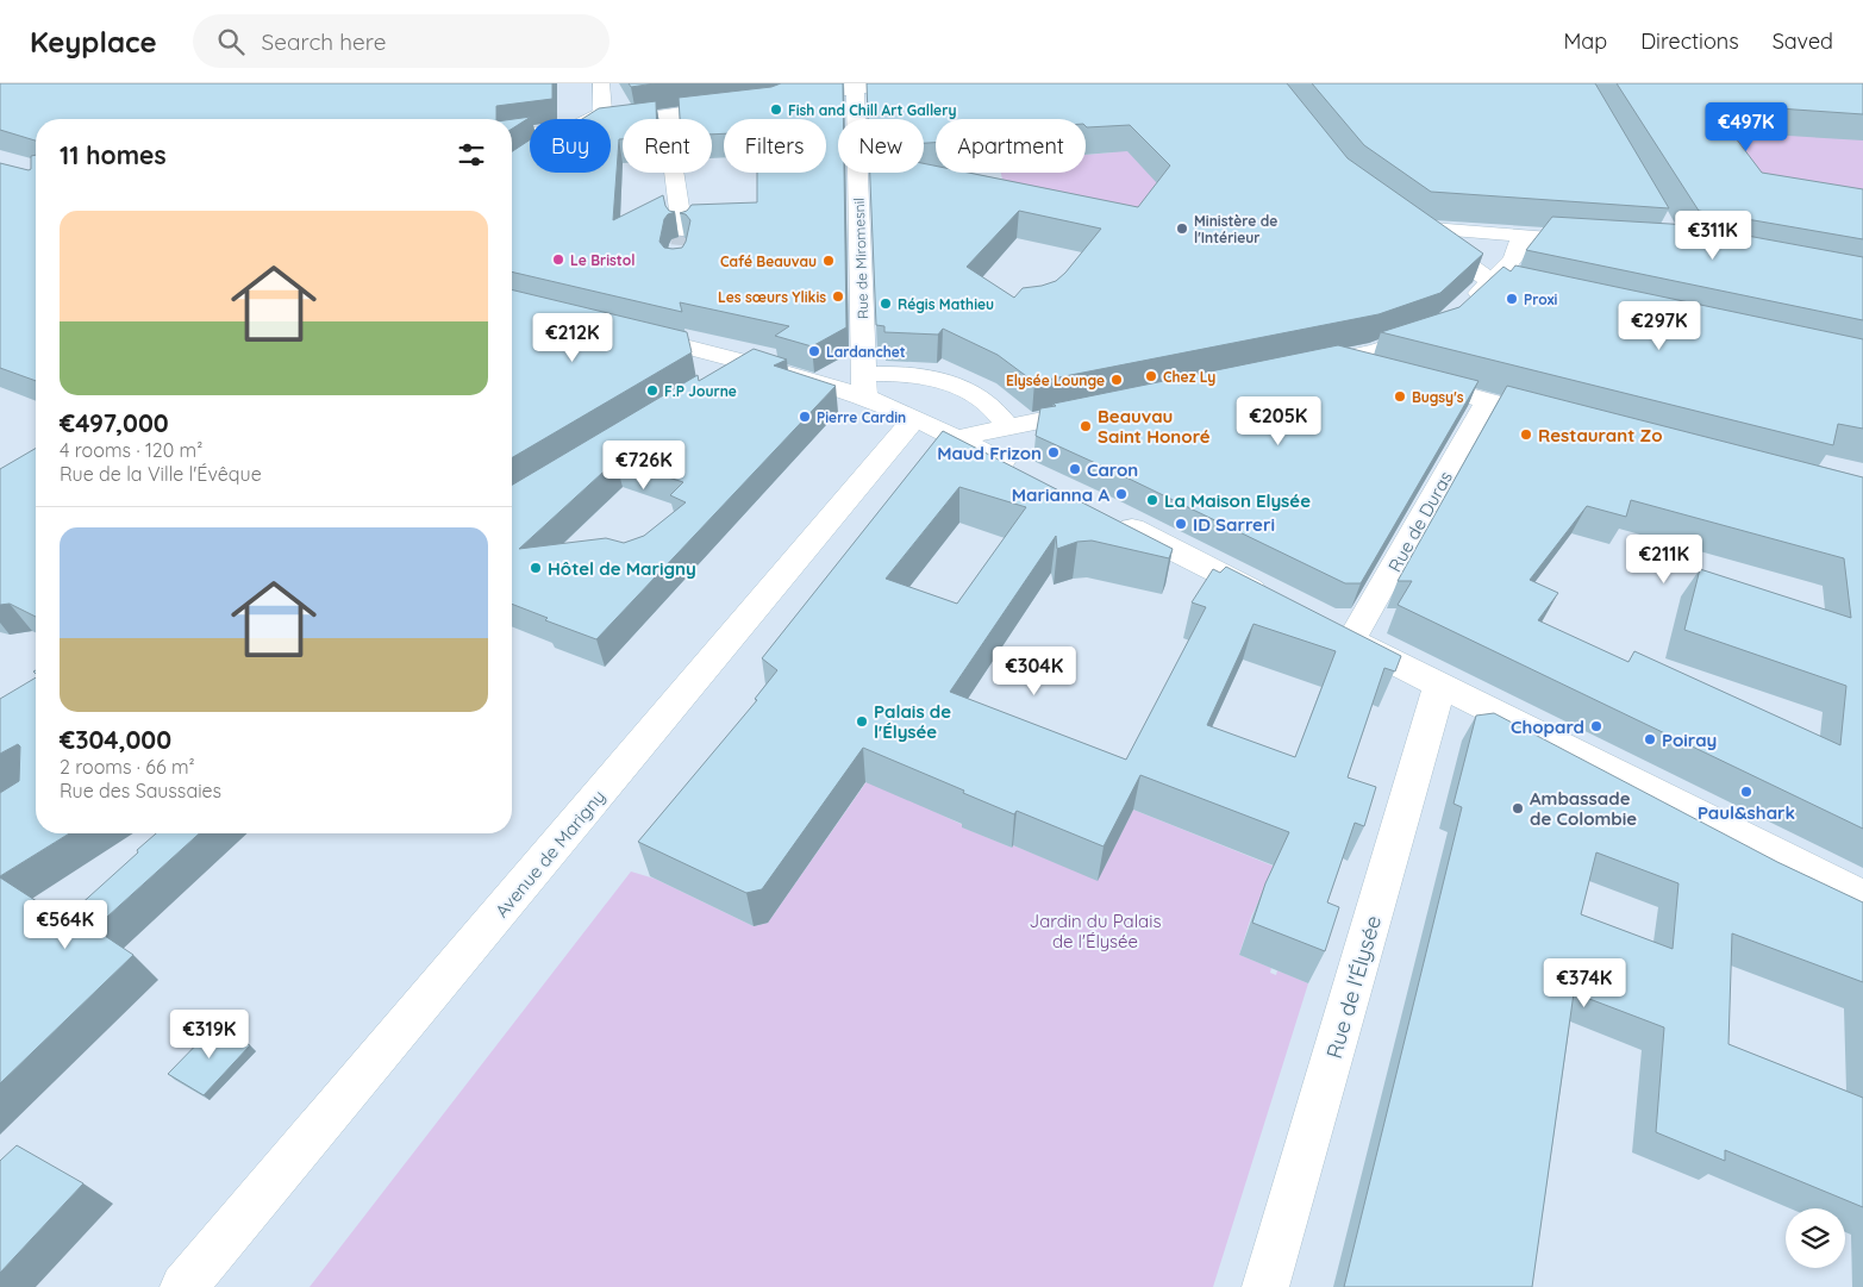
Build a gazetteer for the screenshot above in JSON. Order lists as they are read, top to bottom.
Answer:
{
  "streets": {
    "street": [
      "Rue de Miromesnil",
      "Rue de Duras",
      "Avenue de Marigny",
      "Rue de l'Élysée"
    ]
  },
  "crossings": [
    ["Rue de Duras", "Rue de l'Élysée"]
  ],
  "parks": ["Jardin du Palais de l'Élysée"],
  "places": [
    "Fish and Chill Art Gallery",
    "Ministère de l'Intérieur",
    "Le Bristol",
    "Café Beauvau",
    "Les sœurs Ylikis",
    "Proxi",
    "Régis Mathieu",
    "Lardanchet",
    "Chez Ly",
    "Elysée Lounge",
    "F.P Journe",
    "Bugsy's",
    "Pierre Cardin",
    "Beauvau Saint Honoré",
    "Restaurant Zo",
    "Maud Frizon",
    "Caron",
    "Marianna A",
    "La Maison Elysée",
    "ID Sarreri",
    "Hôtel de Marigny",
    "Palais de l'Élysée",
    "Chopard",
    "Poiray",
    "Paul&shark",
    "Ambassade de Colombie"
  ],
  "page": {
    "header": "Keyplace",
    "search": "Search here",
    "nav": ["Map", "Directions", "Saved"],
    "price": [
      "€497K",
      "€311K",
      "€297K",
      "€212K",
      "€205K",
      "€726K",
      "€211K",
      "€304K",
      "€564K",
      "€374K",
      "€319K"
    ],
    "chip": [
      "Buy",
      "Rent",
      "Filters",
      "New",
      "Apartment"
    ],
    "heading": "11 homes",
    "list": [
      {
        "name": "€497,000",
        "note": "4 rooms · 120 m² · Rue de la Ville l'Évêque"
      },
      {
        "name": "€304,000",
        "note": "2 rooms · 66 m² · Rue des Saussaies"
      }
    ]
  }
}
